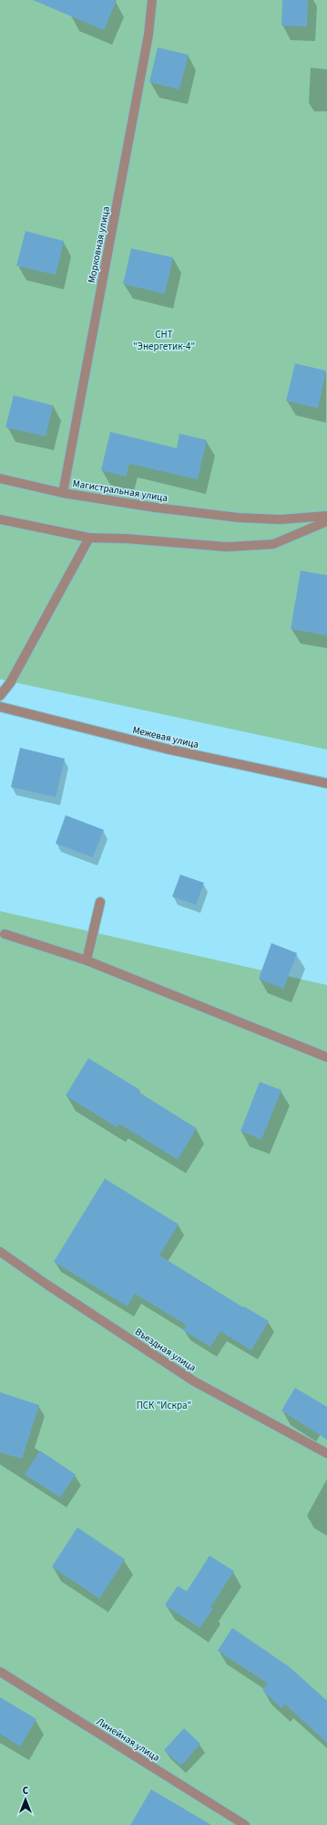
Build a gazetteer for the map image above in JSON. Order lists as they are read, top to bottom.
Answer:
{
  "streets": {
    "street": [
      "Морковная улица",
      "Магистральная улица",
      "Межевая улица",
      "Въездная улица",
      "Линейная улица"
    ]
  },
  "crossings": [
    ["Морковная улица", "Магистральная улица"]
  ],
  "parks": ["СНТ \"Энергетик-4\"", "ПСК \"Искра\""],
  "north": "top"
}
